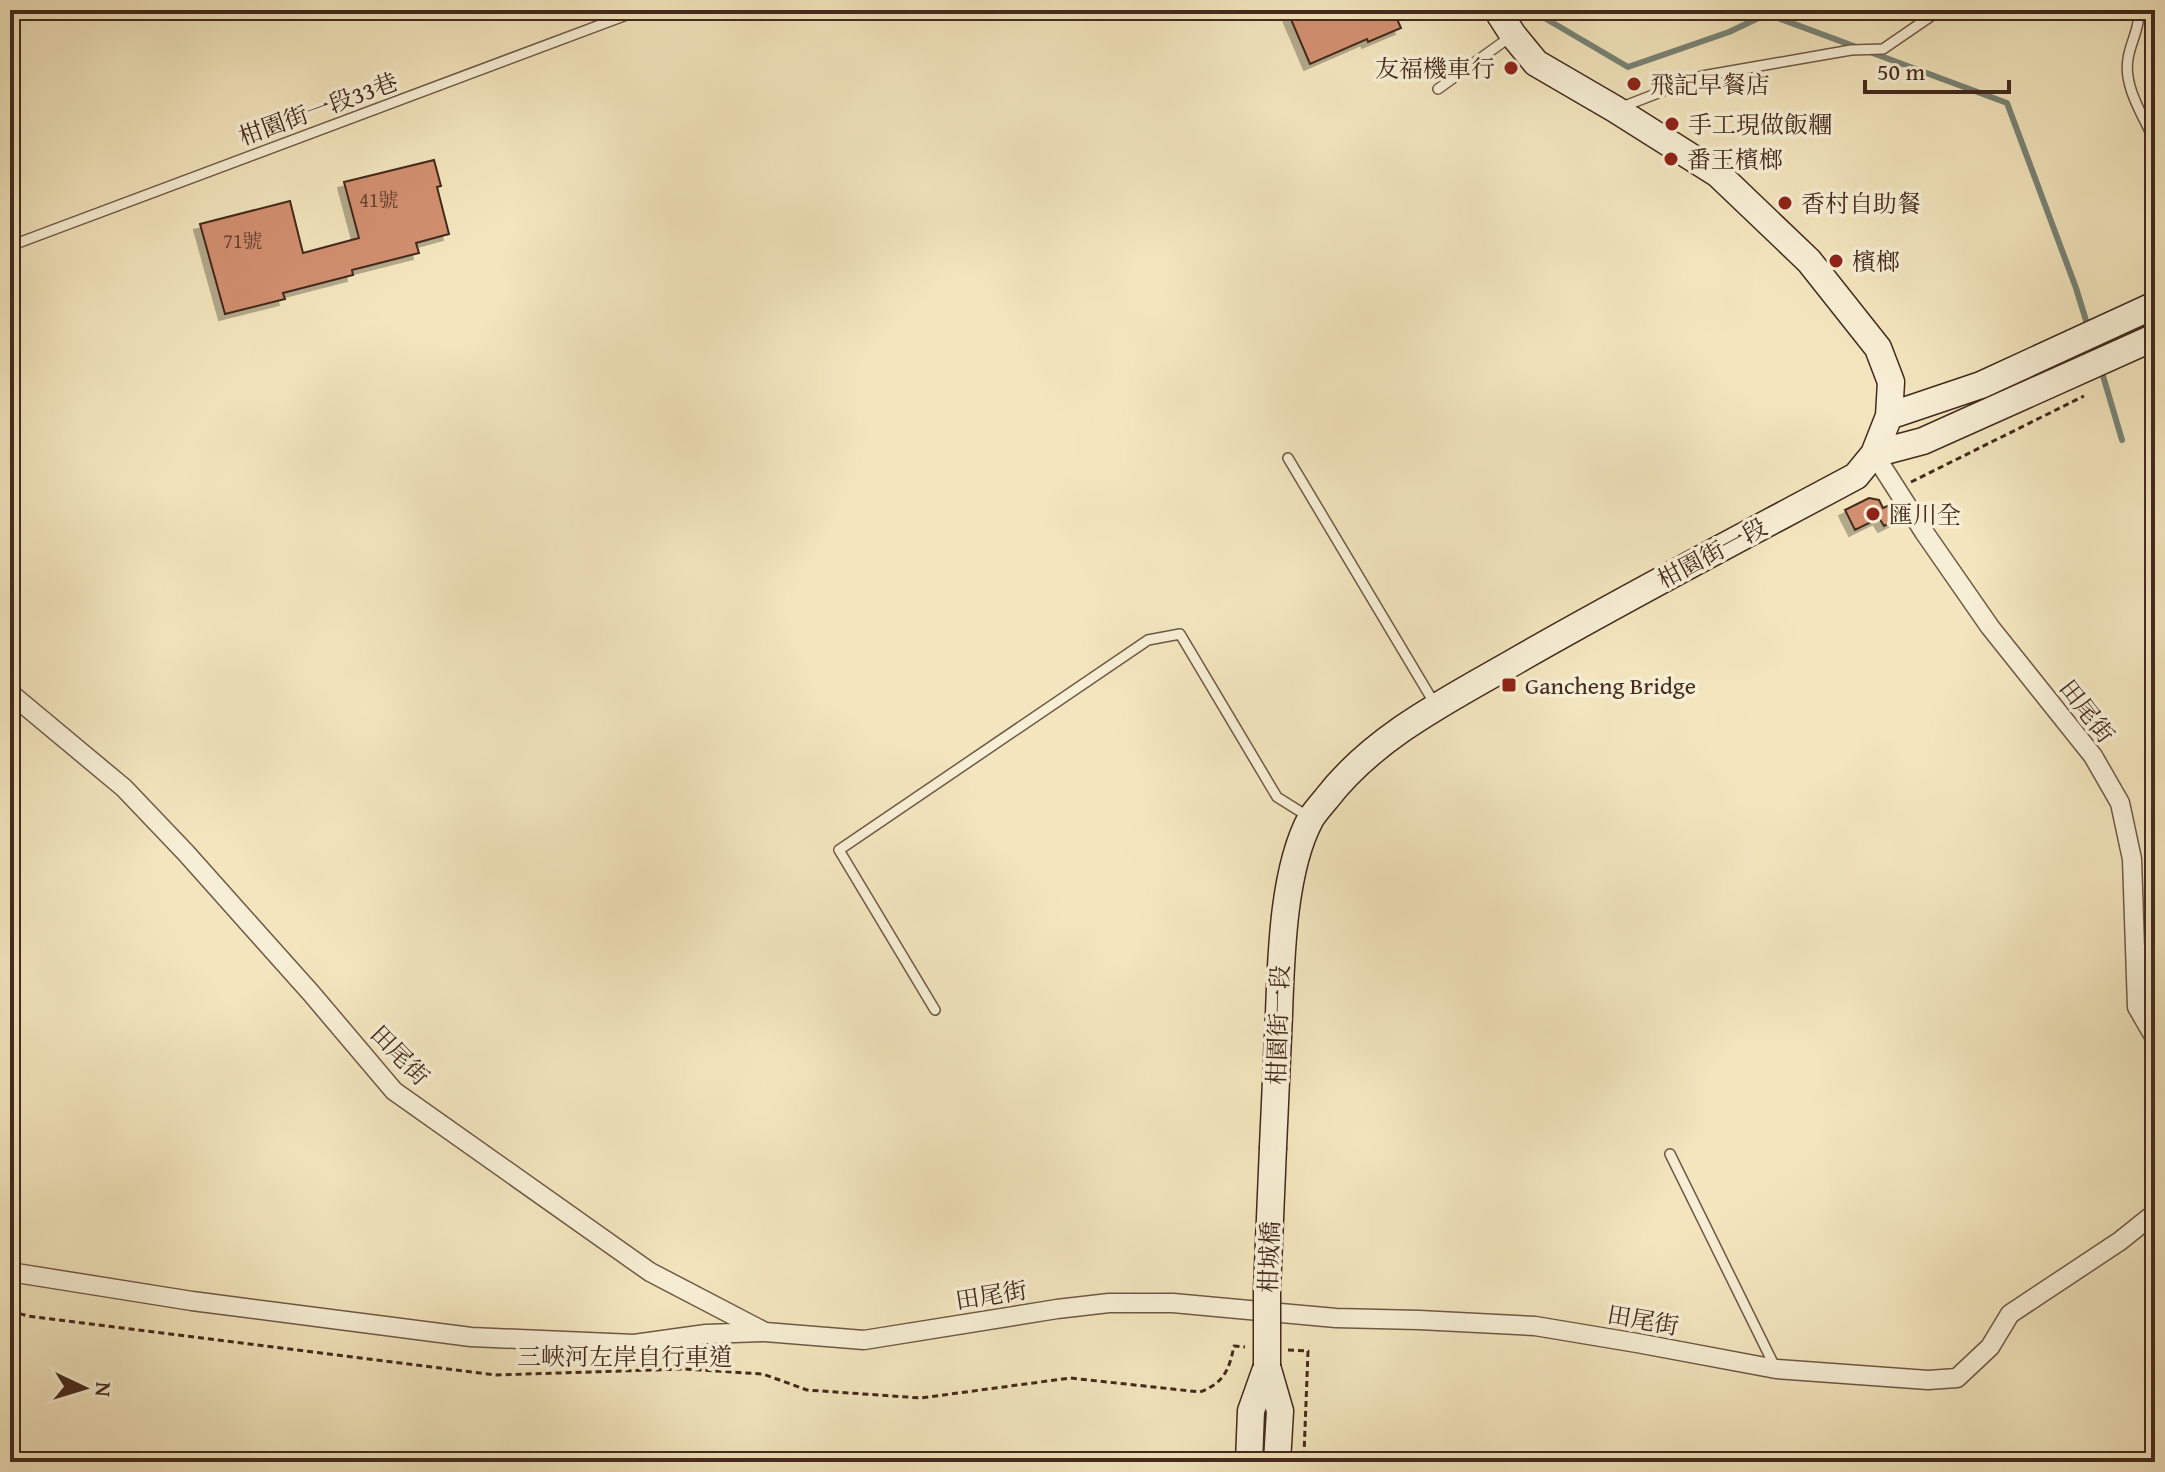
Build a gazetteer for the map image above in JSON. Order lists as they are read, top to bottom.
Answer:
{
  "streets": {
    "street": ["柑園街一段", "田尾街", "柑城橋"],
    "lane": ["柑園街一段33巷"],
    "path": ["三峽河左岸自行車道"]
  },
  "crossings": [
    ["柑園街一段", "田尾街"],
    ["柑園街一段", "柑城橋"],
    ["柑城橋", "三峽河左岸自行車道"]
  ],
  "places": {
    "other": [
      "友福機車行",
      "飛記早餐店",
      "手工現做飯糰",
      "番王檳榔",
      "香村自助餐",
      "檳榔",
      "匯川全"
    ],
    "transit": ["Gancheng Bridge"]
  },
  "house_numbers": ["41號", "71號"],
  "scale_bar": "50 m",
  "north": "right"
}
